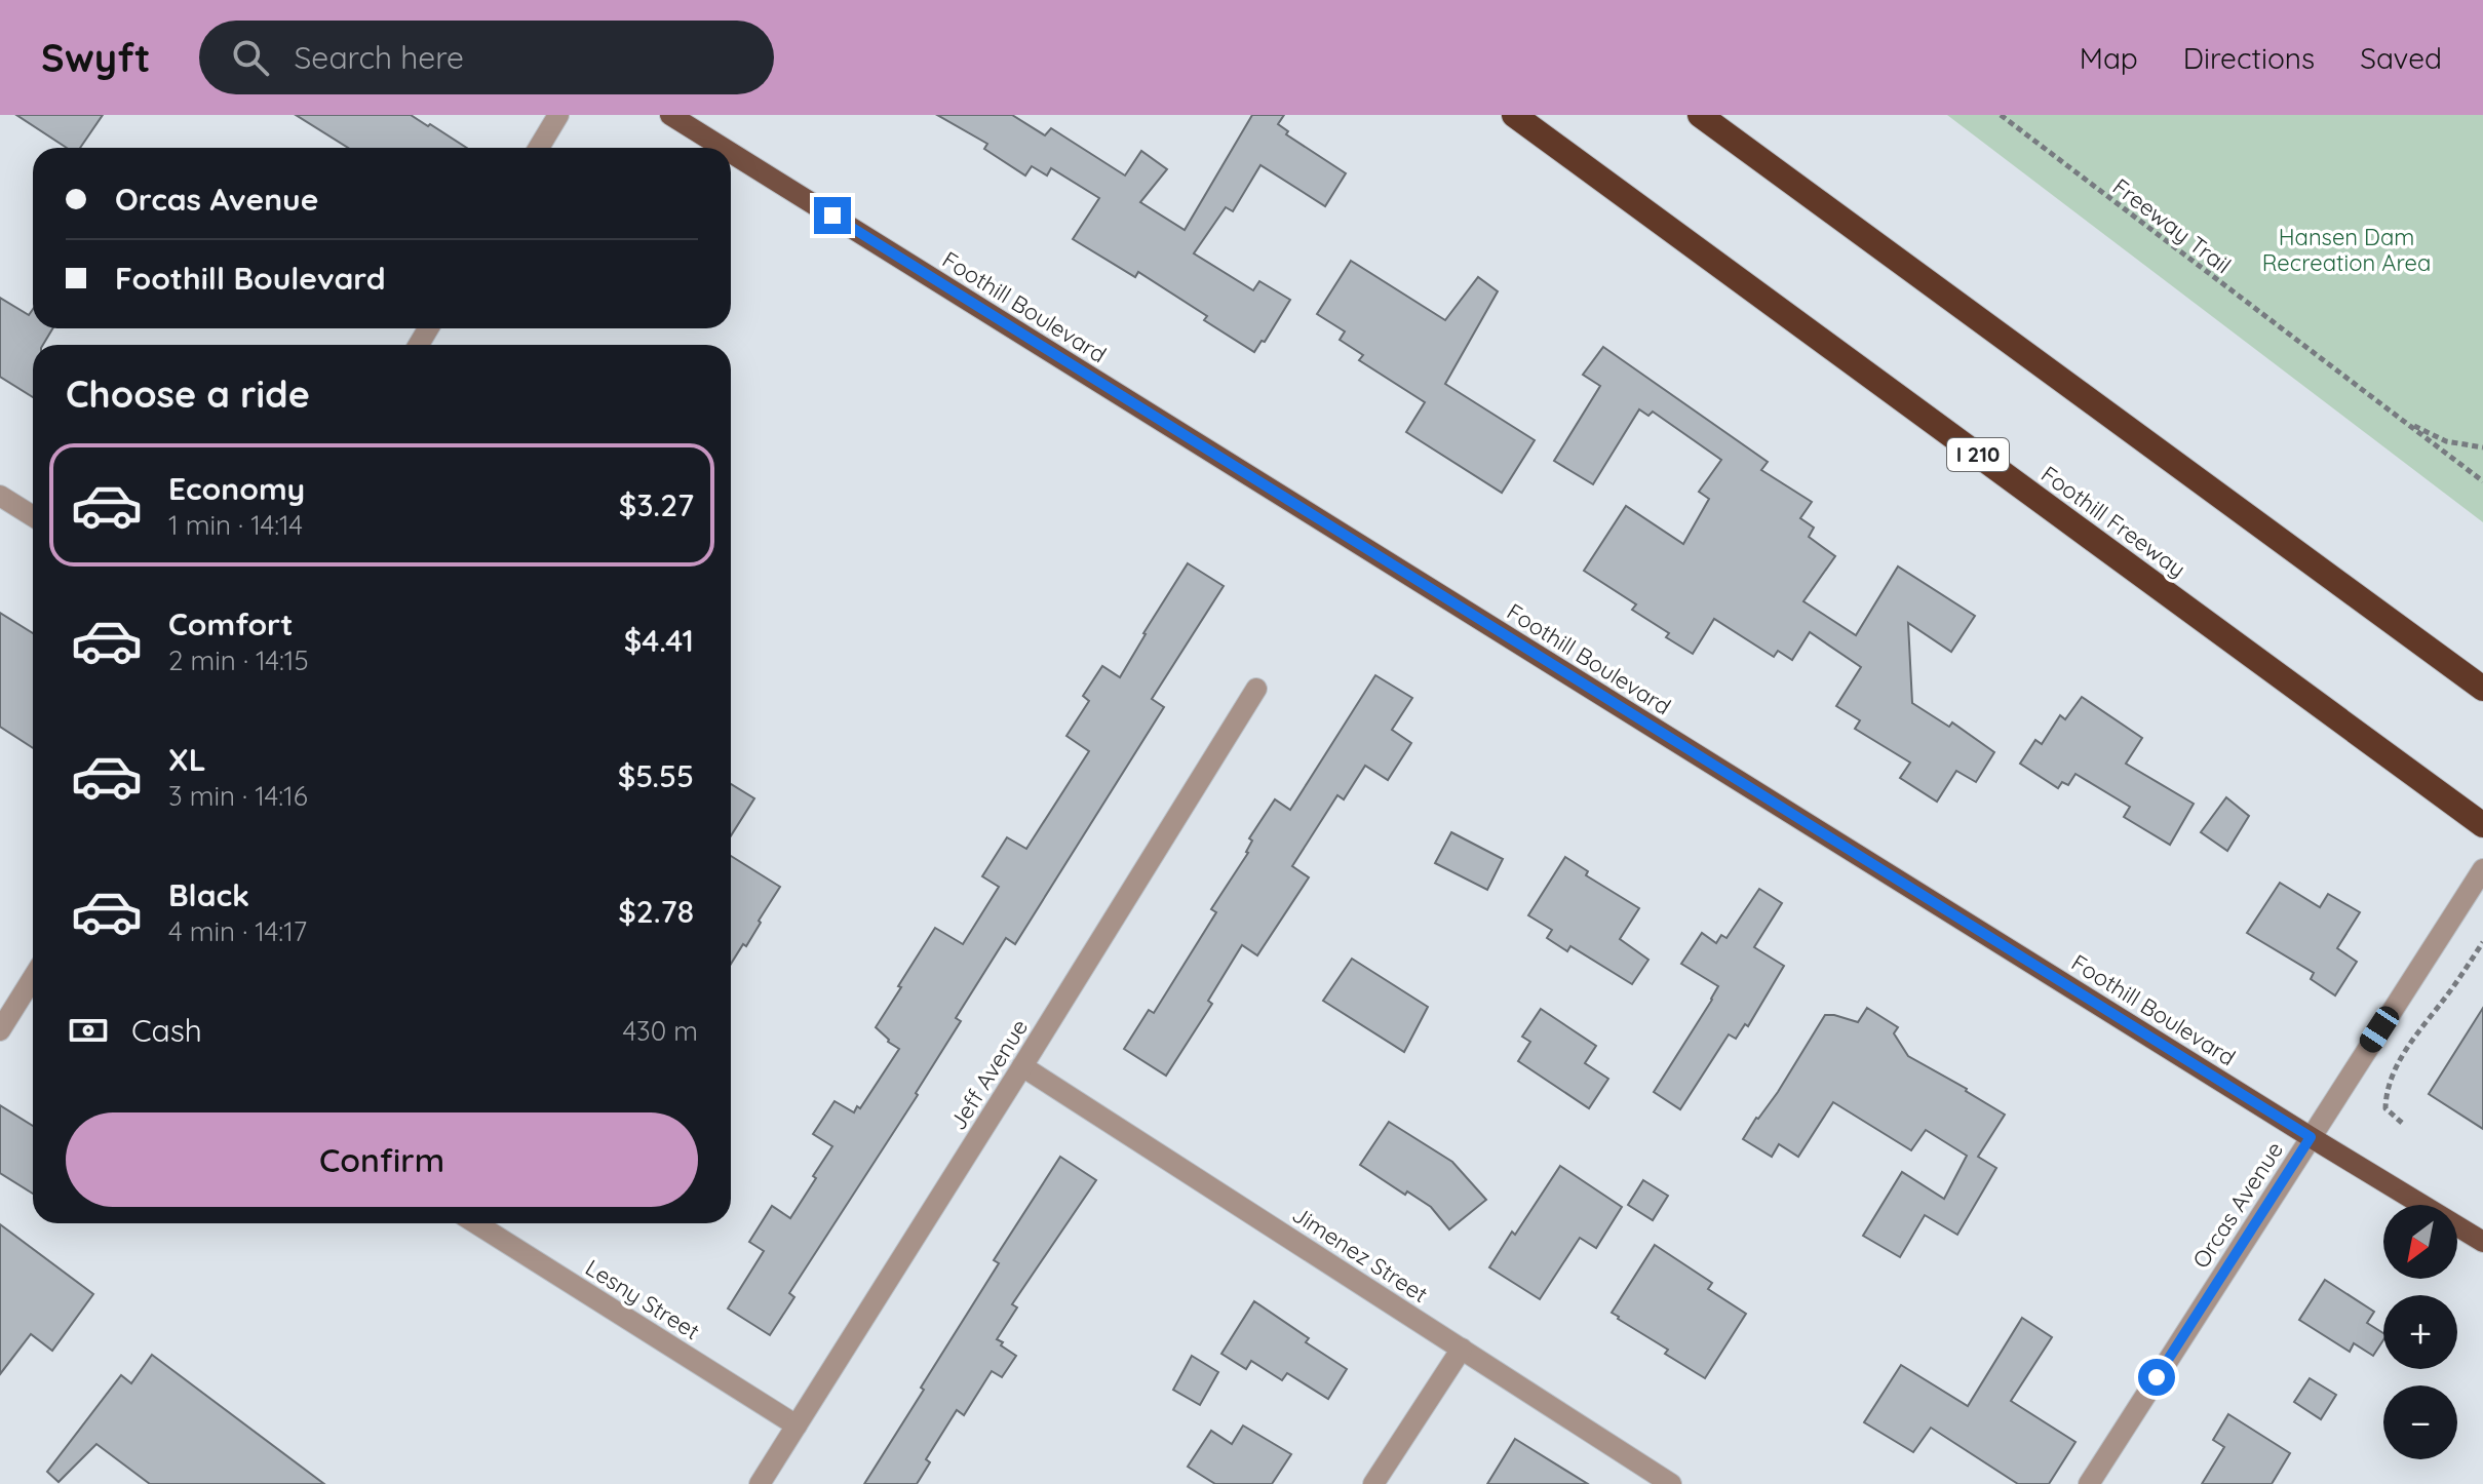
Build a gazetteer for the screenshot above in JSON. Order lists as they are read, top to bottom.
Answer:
{
  "streets": {
    "highway": ["I 210", "Foothill Freeway"],
    "main road": ["Foothill Boulevard"],
    "street": [
      "Jeff Avenue",
      "Orcas Avenue",
      "Jimenez Street",
      "Lesny Street"
    ],
    "path": ["Freeway Trail"]
  },
  "crossings": [
    ["Foothill Boulevard", "Orcas Avenue"],
    ["Jeff Avenue", "Jimenez Street"],
    ["Jeff Avenue", "Lesny Street"]
  ],
  "parks": ["Hansen Dam Recreation Area"],
  "north": "bottom left",
  "page": {
    "header": "Swyft",
    "search": "Search here",
    "nav": ["Map", "Directions", "Saved"],
    "banner": ["Orcas Avenue", "Foothill Boulevard"],
    "heading": "Choose a ride",
    "list": [
      {
        "name": "Economy",
        "note": "1 min · 14:14",
        "value": "$3.27"
      },
      {
        "name": "Comfort",
        "note": "2 min · 14:15",
        "value": "$4.41"
      },
      {
        "name": "XL",
        "note": "3 min · 14:16",
        "value": "$5.55"
      },
      {
        "name": "Black",
        "note": "4 min · 14:17",
        "value": "$2.78"
      }
    ],
    "pay": ["Cash", "430 m"],
    "buttons": "Confirm",
    "map_buttons": ["+", "−"]
  }
}
